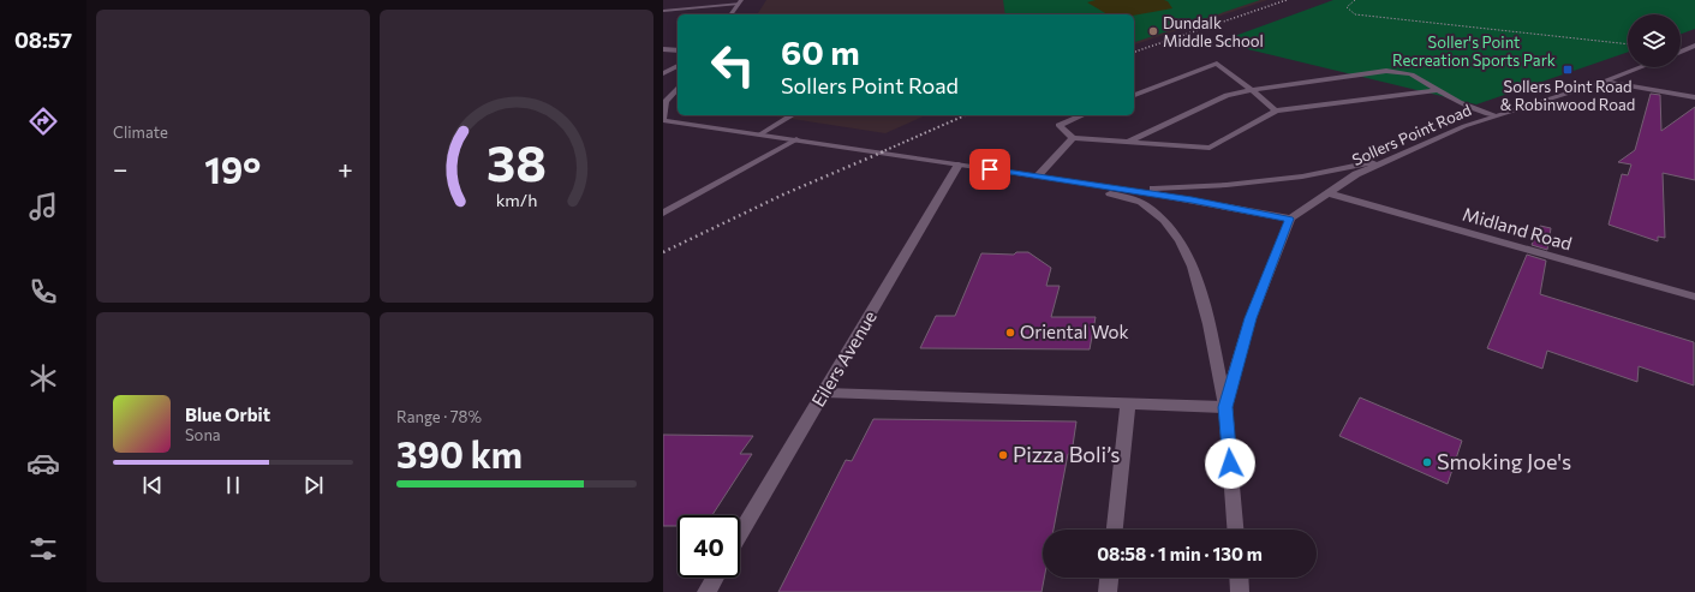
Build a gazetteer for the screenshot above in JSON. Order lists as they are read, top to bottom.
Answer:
{
  "streets": {
    "street": ["Sollers Point Road", "Midland Road", "Eilers Avenue"]
  },
  "crossings": [
    ["Sollers Point Road", "Midland Road"]
  ],
  "parks": ["Soller's Point Recreation Sports Park"],
  "places": {
    "other": [
      "Dundalk Middle School",
      "Oriental Wok",
      "Pizza Boli’s",
      "Smoking Joe's"
    ],
    "transit": ["Sollers Point Road & Robinwood Road"]
  },
  "page": {
    "tabs": "08:57",
    "tile": [
      "Climate",
      ["Range · 78%", "390 km"]
    ],
    "turn": ["60 m", "Sollers Point Road"],
    "heat": ["−", "19°", "+"],
    "song": ["Blue Orbit", "Sona"],
    "limit": "40",
    "trip": "08:58 · 1 min · 130 m",
    "gauge": ["38", "km/h"]
  }
}
